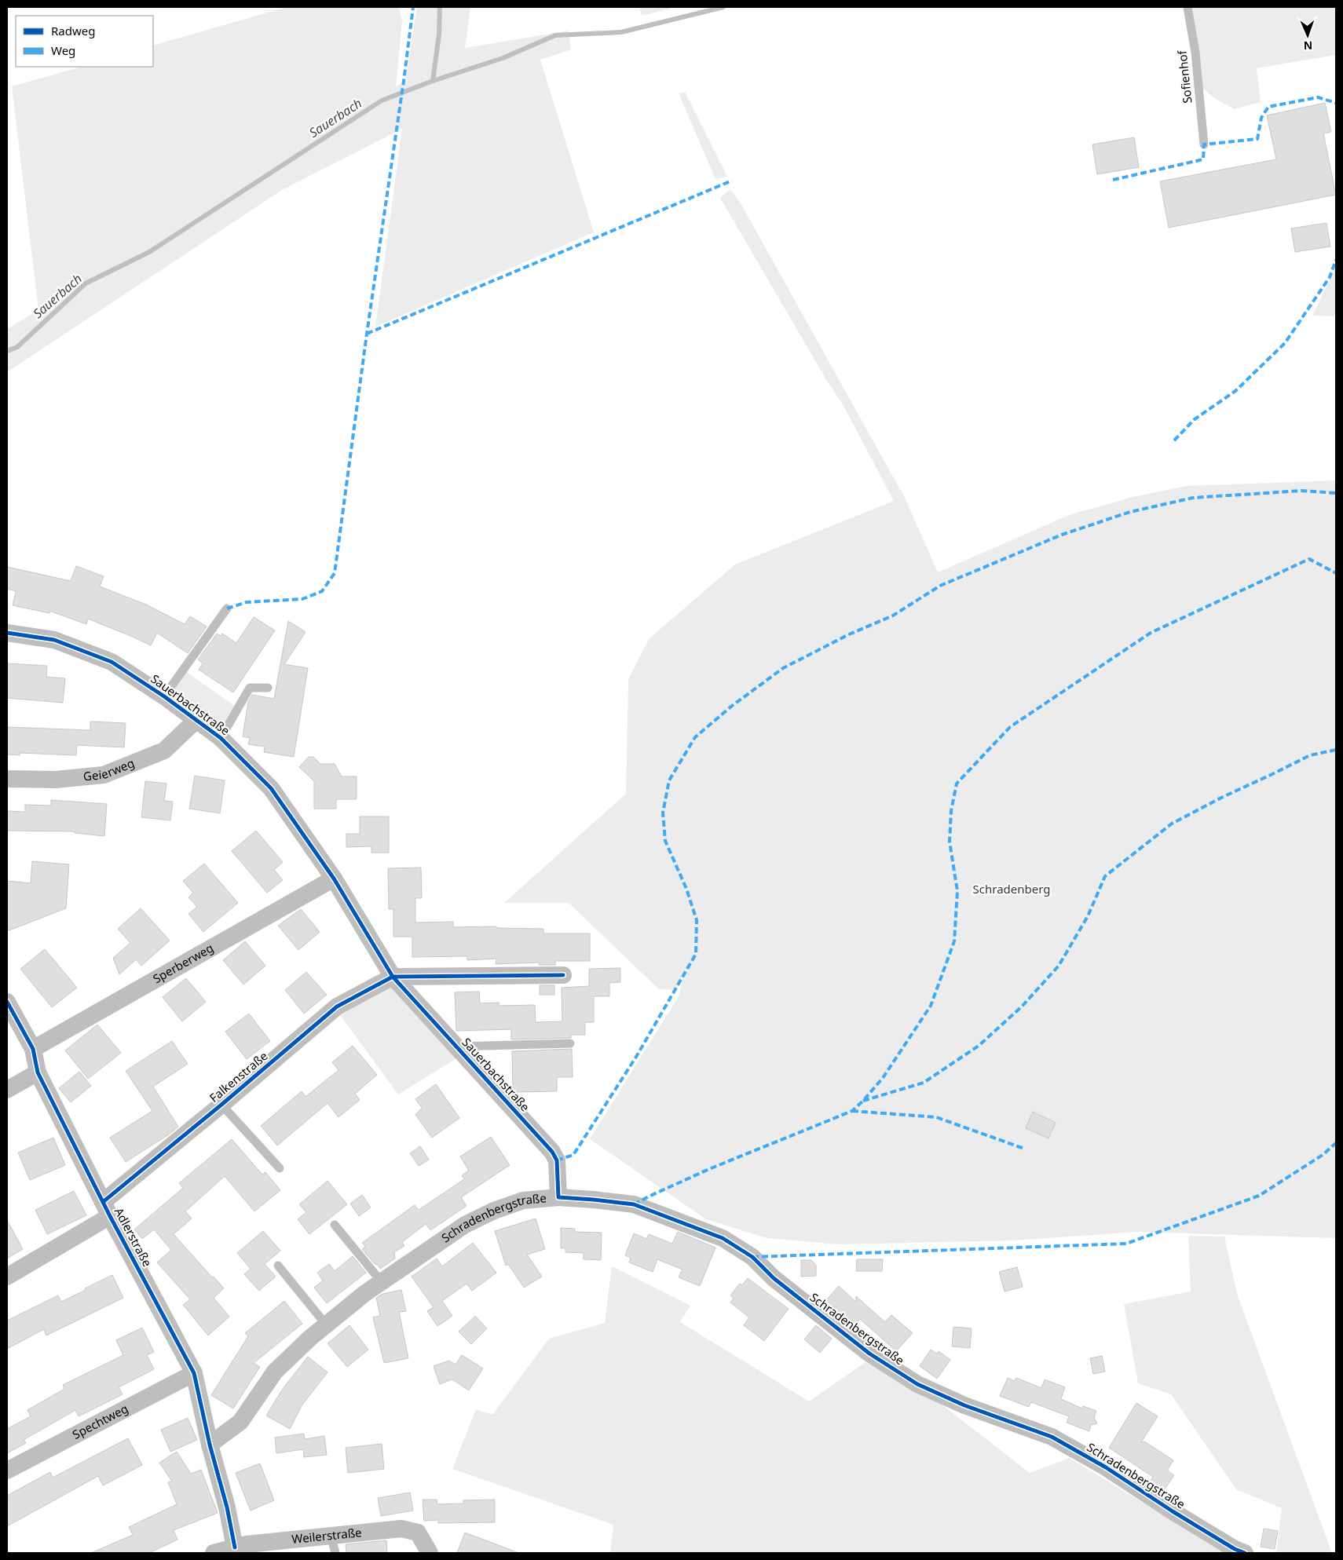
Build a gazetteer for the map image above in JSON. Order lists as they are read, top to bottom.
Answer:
{
  "streets": {
    "street": [
      "Sauerbachstraße",
      "Geierweg",
      "Sperberweg",
      "Falkenstraße",
      "Schradenbergstraße",
      "Adlerstraße",
      "Spechtweg",
      "Weilerstraße"
    ],
    "lane": ["Sofienhof"]
  },
  "crossings": [
    ["Sauerbachstraße", "Geierweg"],
    ["Sauerbachstraße", "Sperberweg"],
    ["Sauerbachstraße", "Falkenstraße"],
    ["Sauerbachstraße", "Schradenbergstraße"],
    ["Sperberweg", "Adlerstraße"],
    ["Falkenstraße", "Adlerstraße"],
    ["Schradenbergstraße", "Adlerstraße"],
    ["Adlerstraße", "Spechtweg"]
  ],
  "water": ["Sauerbach"],
  "parks": ["Schradenberg"],
  "legend": ["Radweg", "Weg"],
  "north": "bottom"
}
